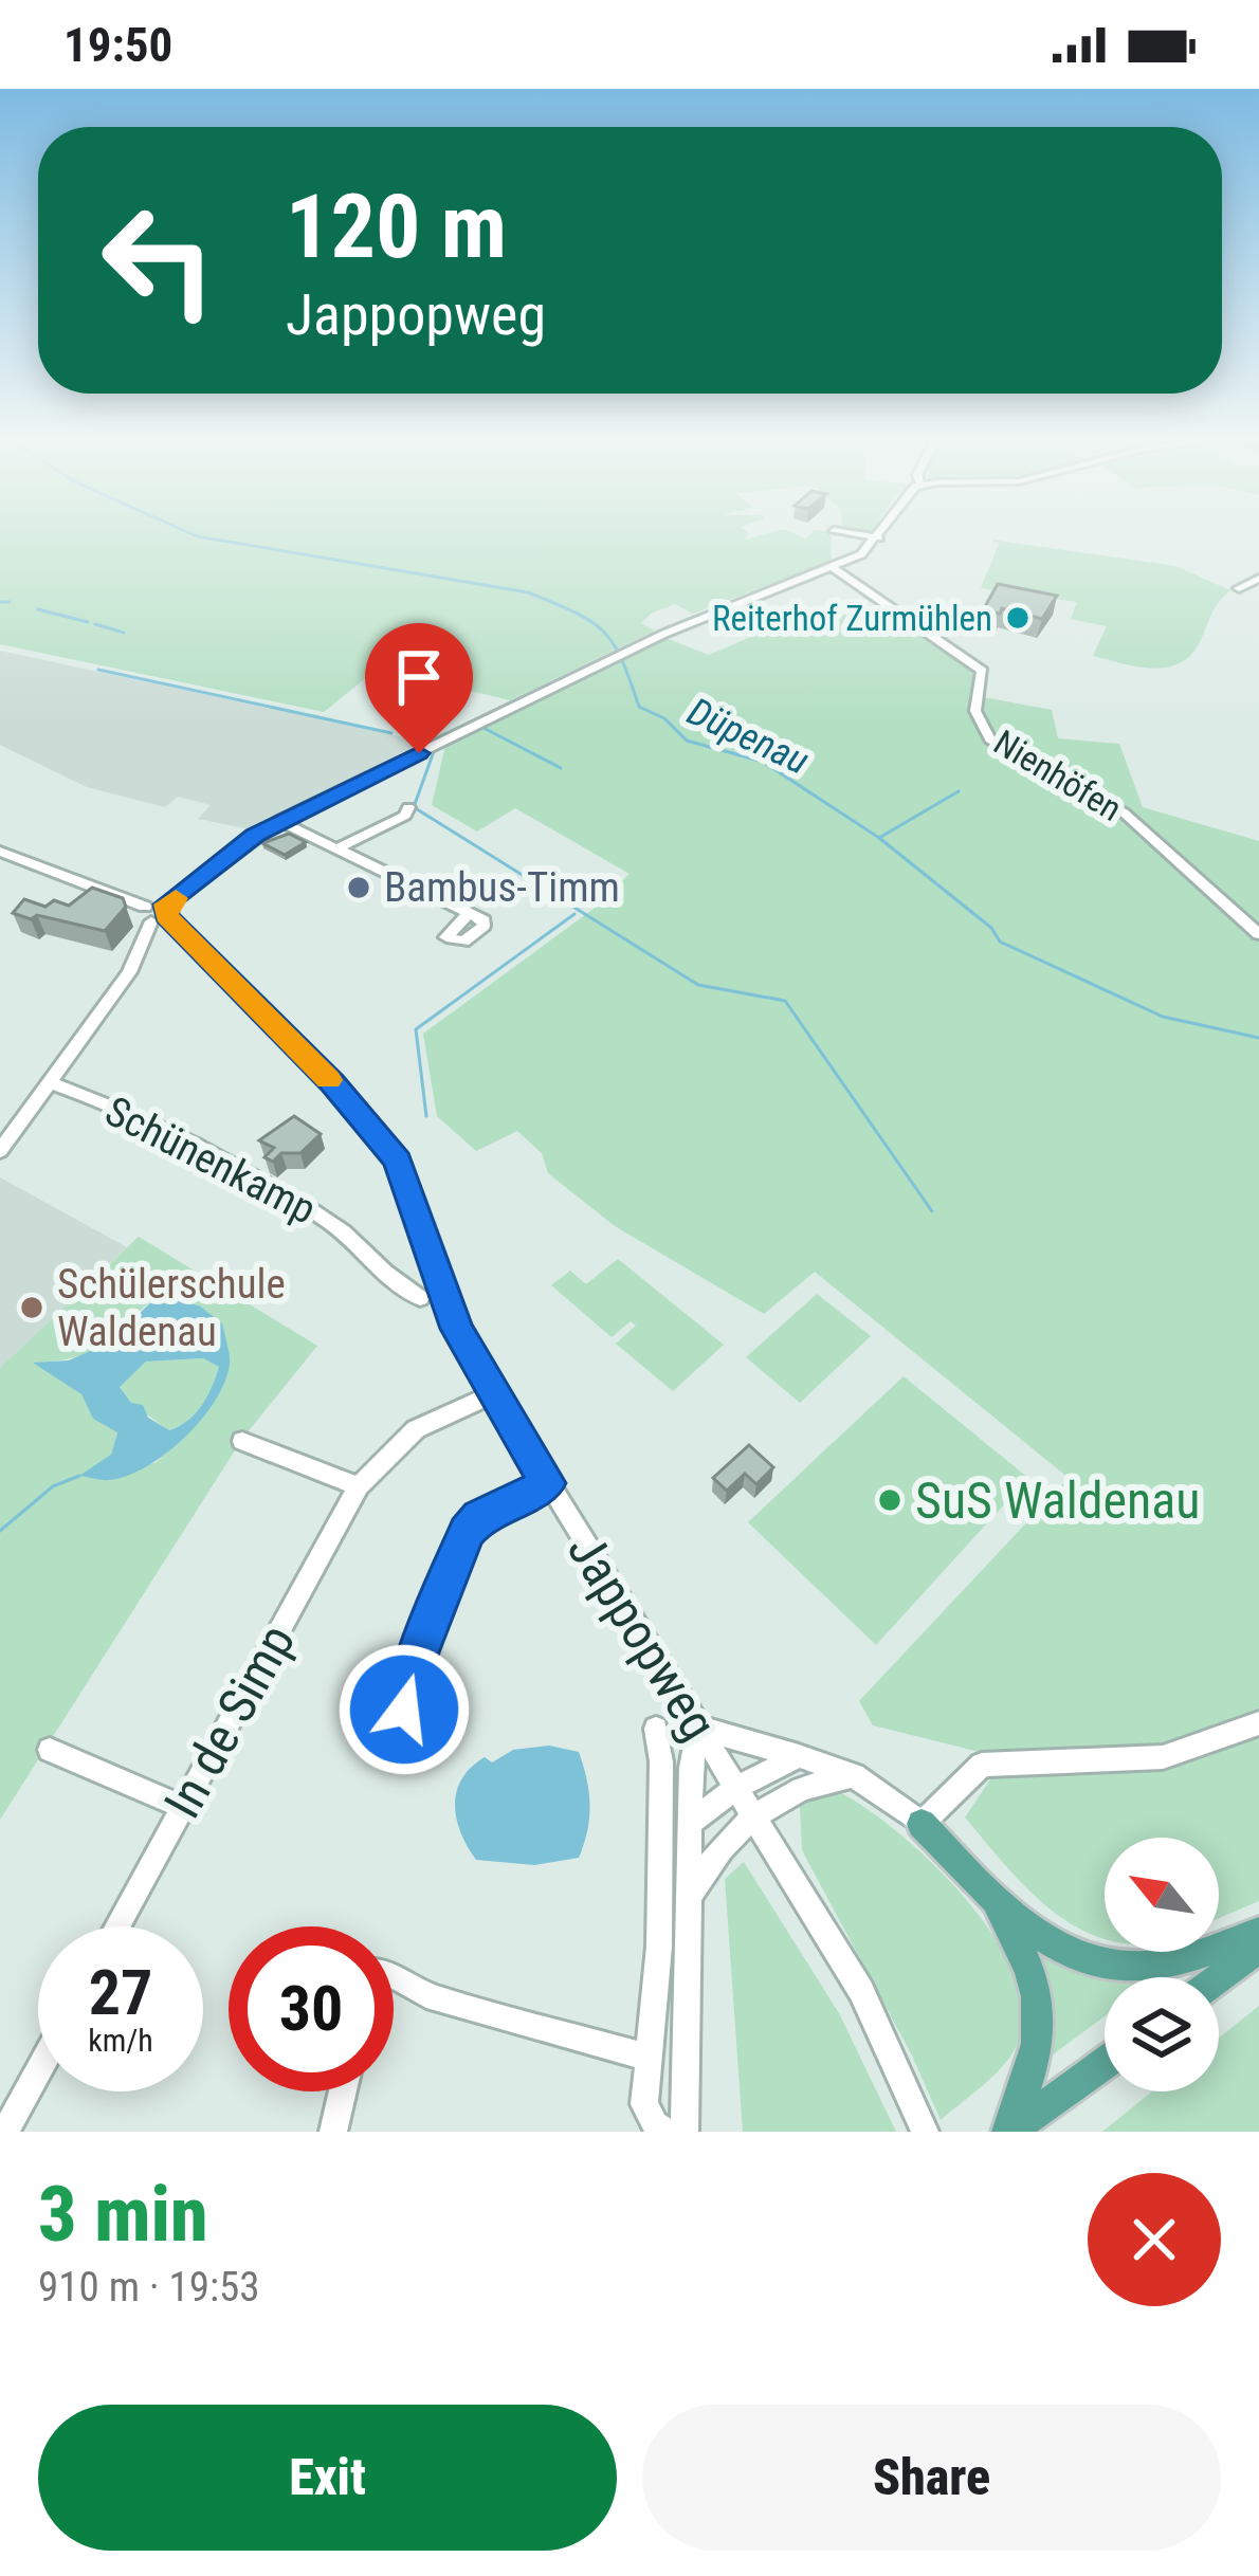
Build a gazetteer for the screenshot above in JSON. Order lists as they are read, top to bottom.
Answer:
{
  "streets": {
    "street": [
      "Nienhöfen",
      "Schünenkamp",
      "Jappopweg",
      "In de Simp"
    ]
  },
  "crossings": [
    ["Jappopweg", "In de Simp"]
  ],
  "water": ["Düpenau"],
  "places": [
    "Reiterhof Zurmühlen",
    "Bambus-Timm",
    "Schülerschule Waldenau",
    "SuS Waldenau"
  ],
  "north": "top left",
  "page": {
    "status": "19:50",
    "turn": ["120 m", "Jappopweg"],
    "speed": "27 km/h",
    "limit": "30",
    "heading": ["3 min", "910 m · 19:53"],
    "buttons": ["Exit", "Share"]
  }
}
